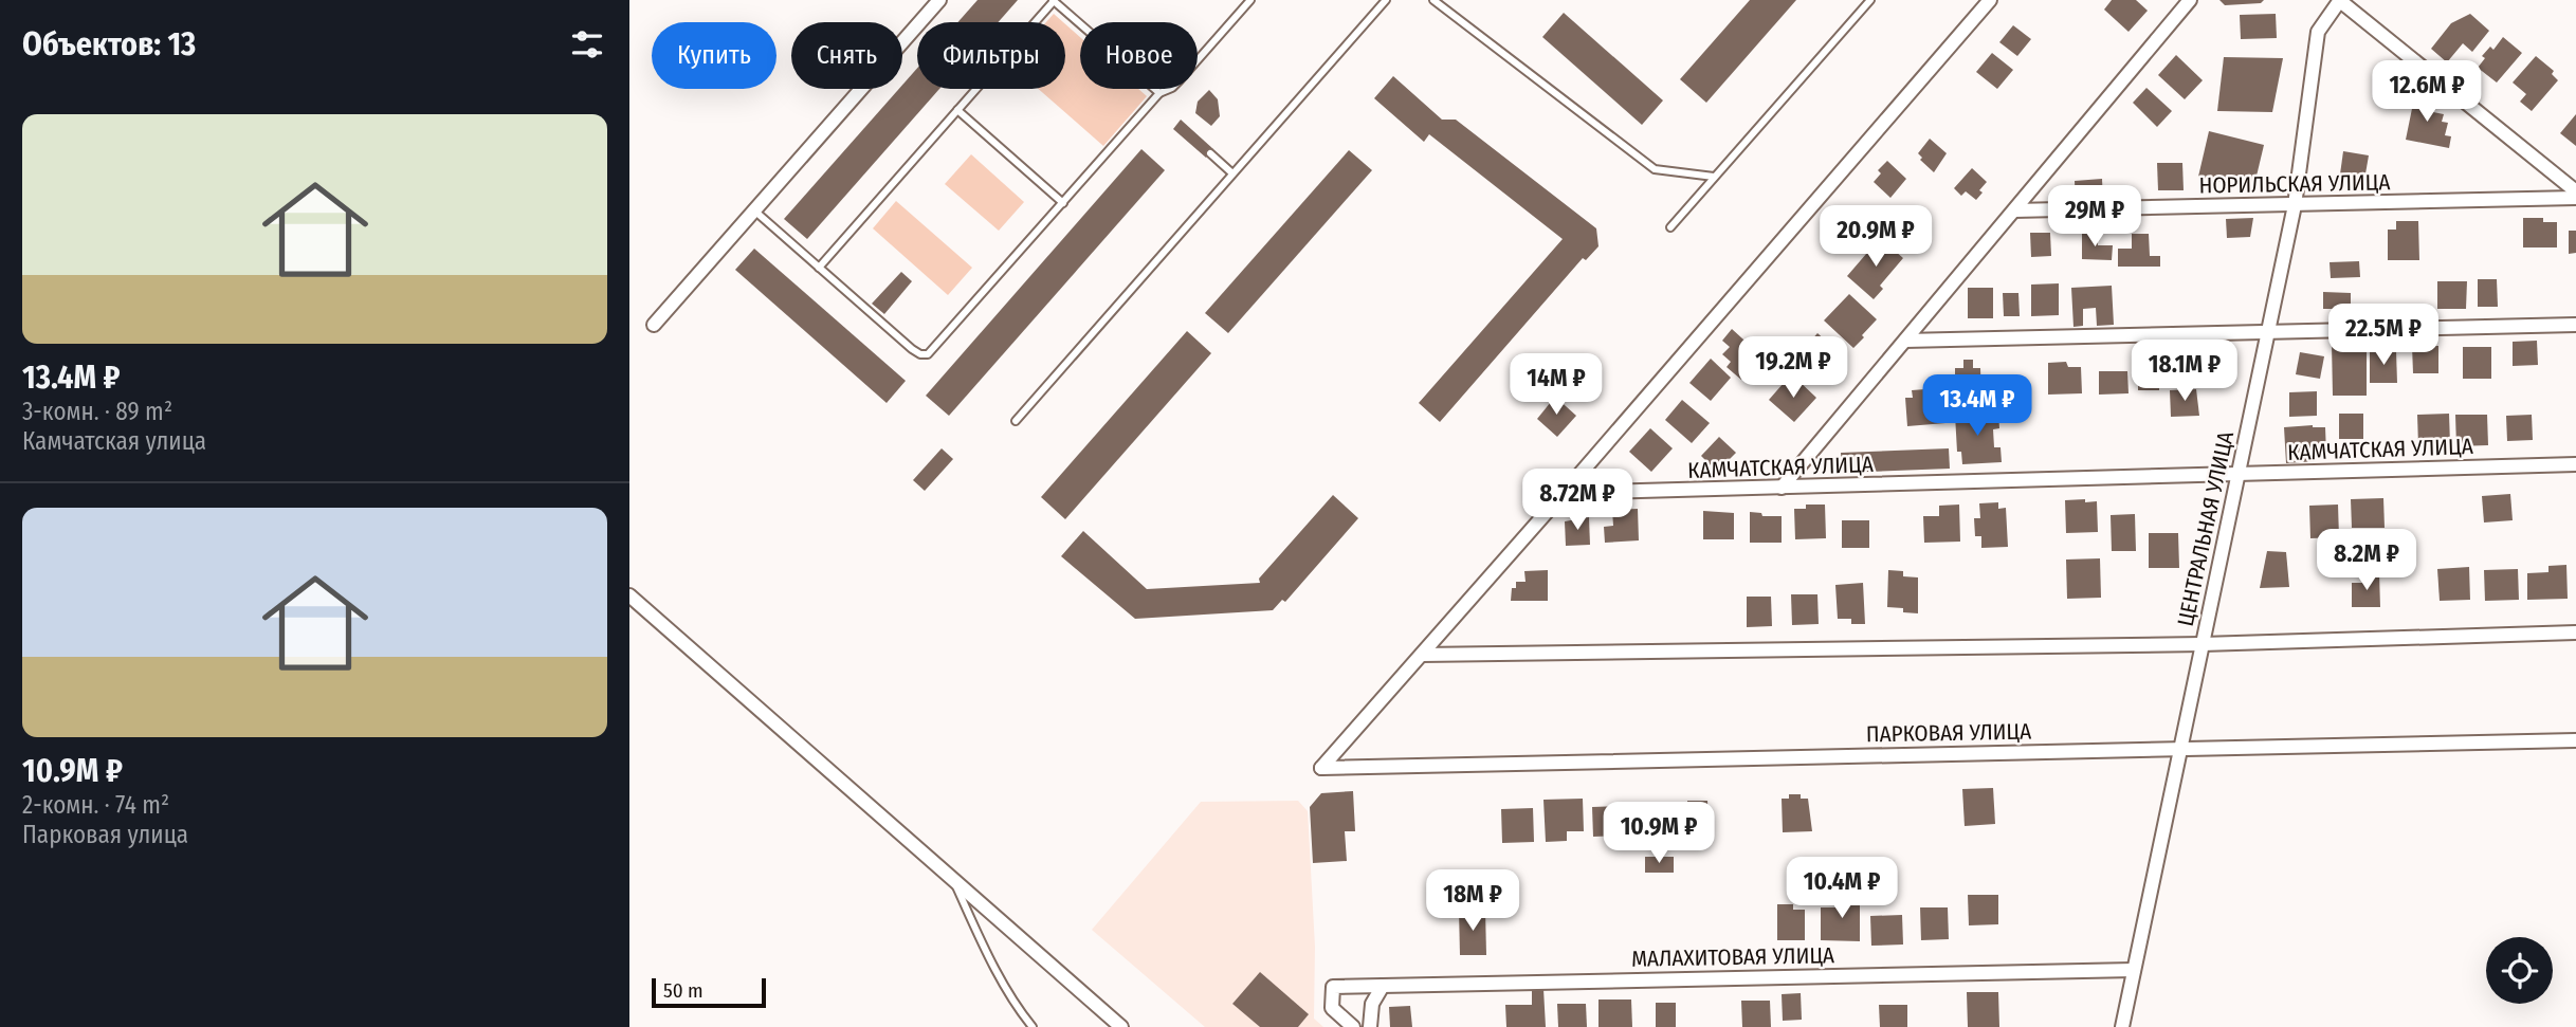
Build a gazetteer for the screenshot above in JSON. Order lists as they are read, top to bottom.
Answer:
{
  "streets": {
    "street": [
      "НОРИЛЬСКАЯ УЛИЦА",
      "КАМЧАТСКАЯ УЛИЦА",
      "ЦЕНТРАЛЬНАЯ УЛИЦА",
      "ПАРКОВАЯ УЛИЦА",
      "МАЛАХИТОВАЯ УЛИЦА"
    ]
  },
  "crossings": [
    ["НОРИЛЬСКАЯ УЛИЦА", "ЦЕНТРАЛЬНАЯ УЛИЦА"],
    ["КАМЧАТСКАЯ УЛИЦА", "ЦЕНТРАЛЬНАЯ УЛИЦА"],
    ["ЦЕНТРАЛЬНАЯ УЛИЦА", "ПАРКОВАЯ УЛИЦА"],
    ["ЦЕНТРАЛЬНАЯ УЛИЦА", "МАЛАХИТОВАЯ УЛИЦА"]
  ],
  "scale_bar": "50 m",
  "page": {
    "heading": "Объектов: 13",
    "chip": [
      "Купить",
      "Снять",
      "Фильтры",
      "Новое"
    ],
    "price": [
      "12.6M ₽",
      "29M ₽",
      "20.9M ₽",
      "22.5M ₽",
      "19.2M ₽",
      "18.1M ₽",
      "14M ₽",
      "13.4M ₽",
      "8.72M ₽",
      "8.2M ₽",
      "10.9M ₽",
      "10.4M ₽",
      "18M ₽"
    ],
    "list": [
      {
        "name": "13.4M ₽",
        "note": "3-комн. · 89 m² · Камчатская улица"
      },
      {
        "name": "10.9M ₽",
        "note": "2-комн. · 74 m² · Парковая улица"
      }
    ],
    "scale": "50 m"
  }
}
